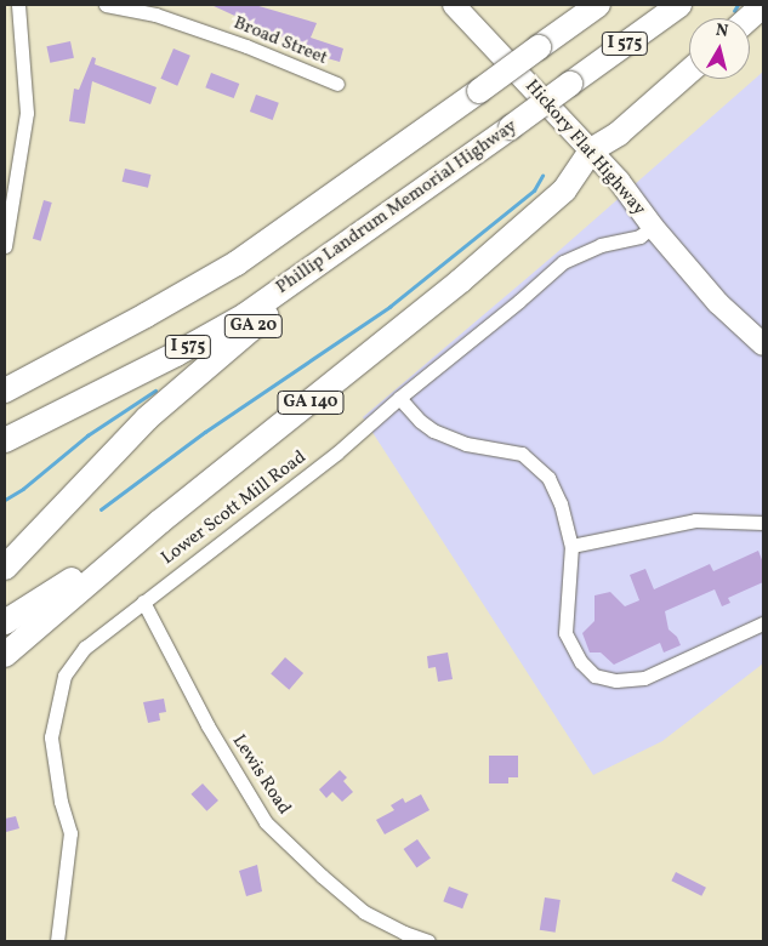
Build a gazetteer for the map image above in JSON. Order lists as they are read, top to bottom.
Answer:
{
  "streets": {
    "highway": [
      "I 575",
      "Phillip Landrum Memorial Highway",
      "GA 20",
      "GA 140"
    ],
    "main road": ["Hickory Flat Highway"],
    "street": ["Broad Street", "Lower Scott Mill Road", "Lewis Road"]
  },
  "crossings": [
    ["Hickory Flat Highway", "GA 140"],
    ["Hickory Flat Highway", "Lower Scott Mill Road"],
    ["Phillip Landrum Memorial Highway", "GA 20"],
    ["Lower Scott Mill Road", "Lewis Road"]
  ],
  "north": "top"
}
